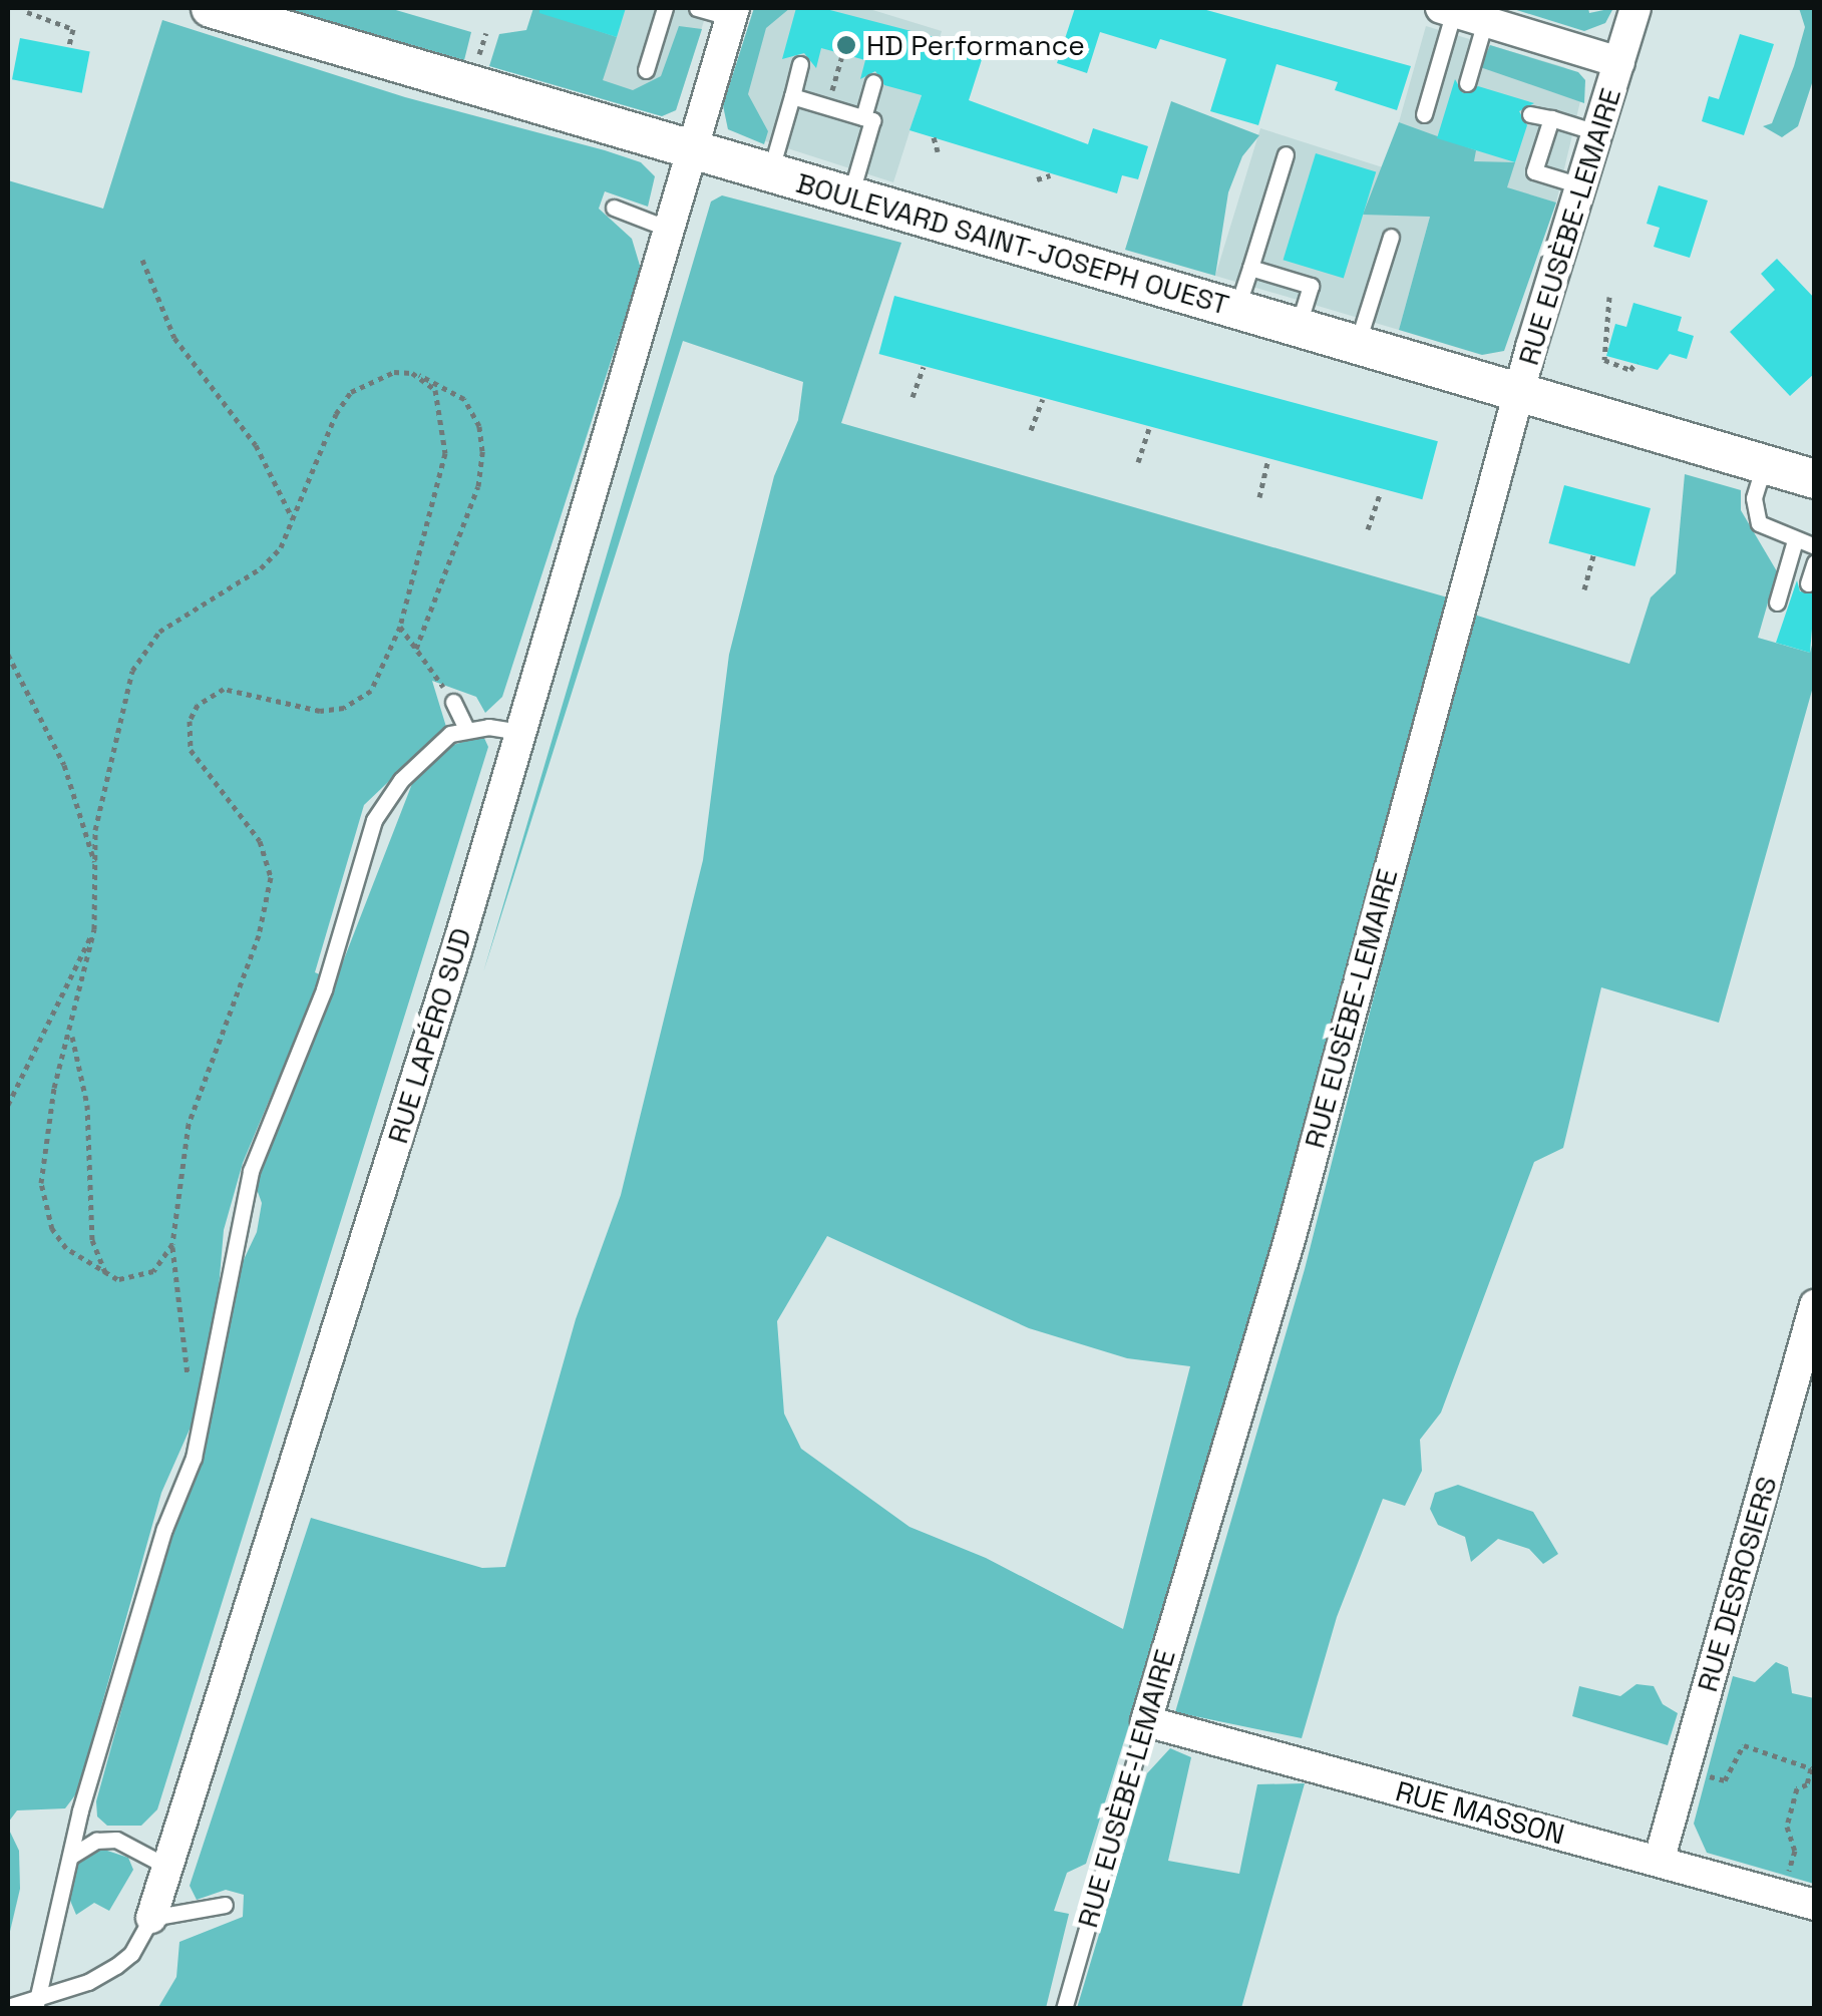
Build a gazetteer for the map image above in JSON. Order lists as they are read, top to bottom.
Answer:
{
  "streets": {
    "street": [
      "RUE EUSÈBE-LEMAIRE",
      "BOULEVARD SAINT-JOSEPH OUEST",
      "RUE LAPÉRO SUD",
      "RUE DESROSIERS",
      "RUE MASSON"
    ]
  },
  "crossings": [
    ["RUE EUSÈBE-LEMAIRE", "BOULEVARD SAINT-JOSEPH OUEST"],
    ["RUE EUSÈBE-LEMAIRE", "RUE MASSON"],
    ["BOULEVARD SAINT-JOSEPH OUEST", "RUE LAPÉRO SUD"],
    ["RUE DESROSIERS", "RUE MASSON"]
  ],
  "places": ["HD Performance"]
}
